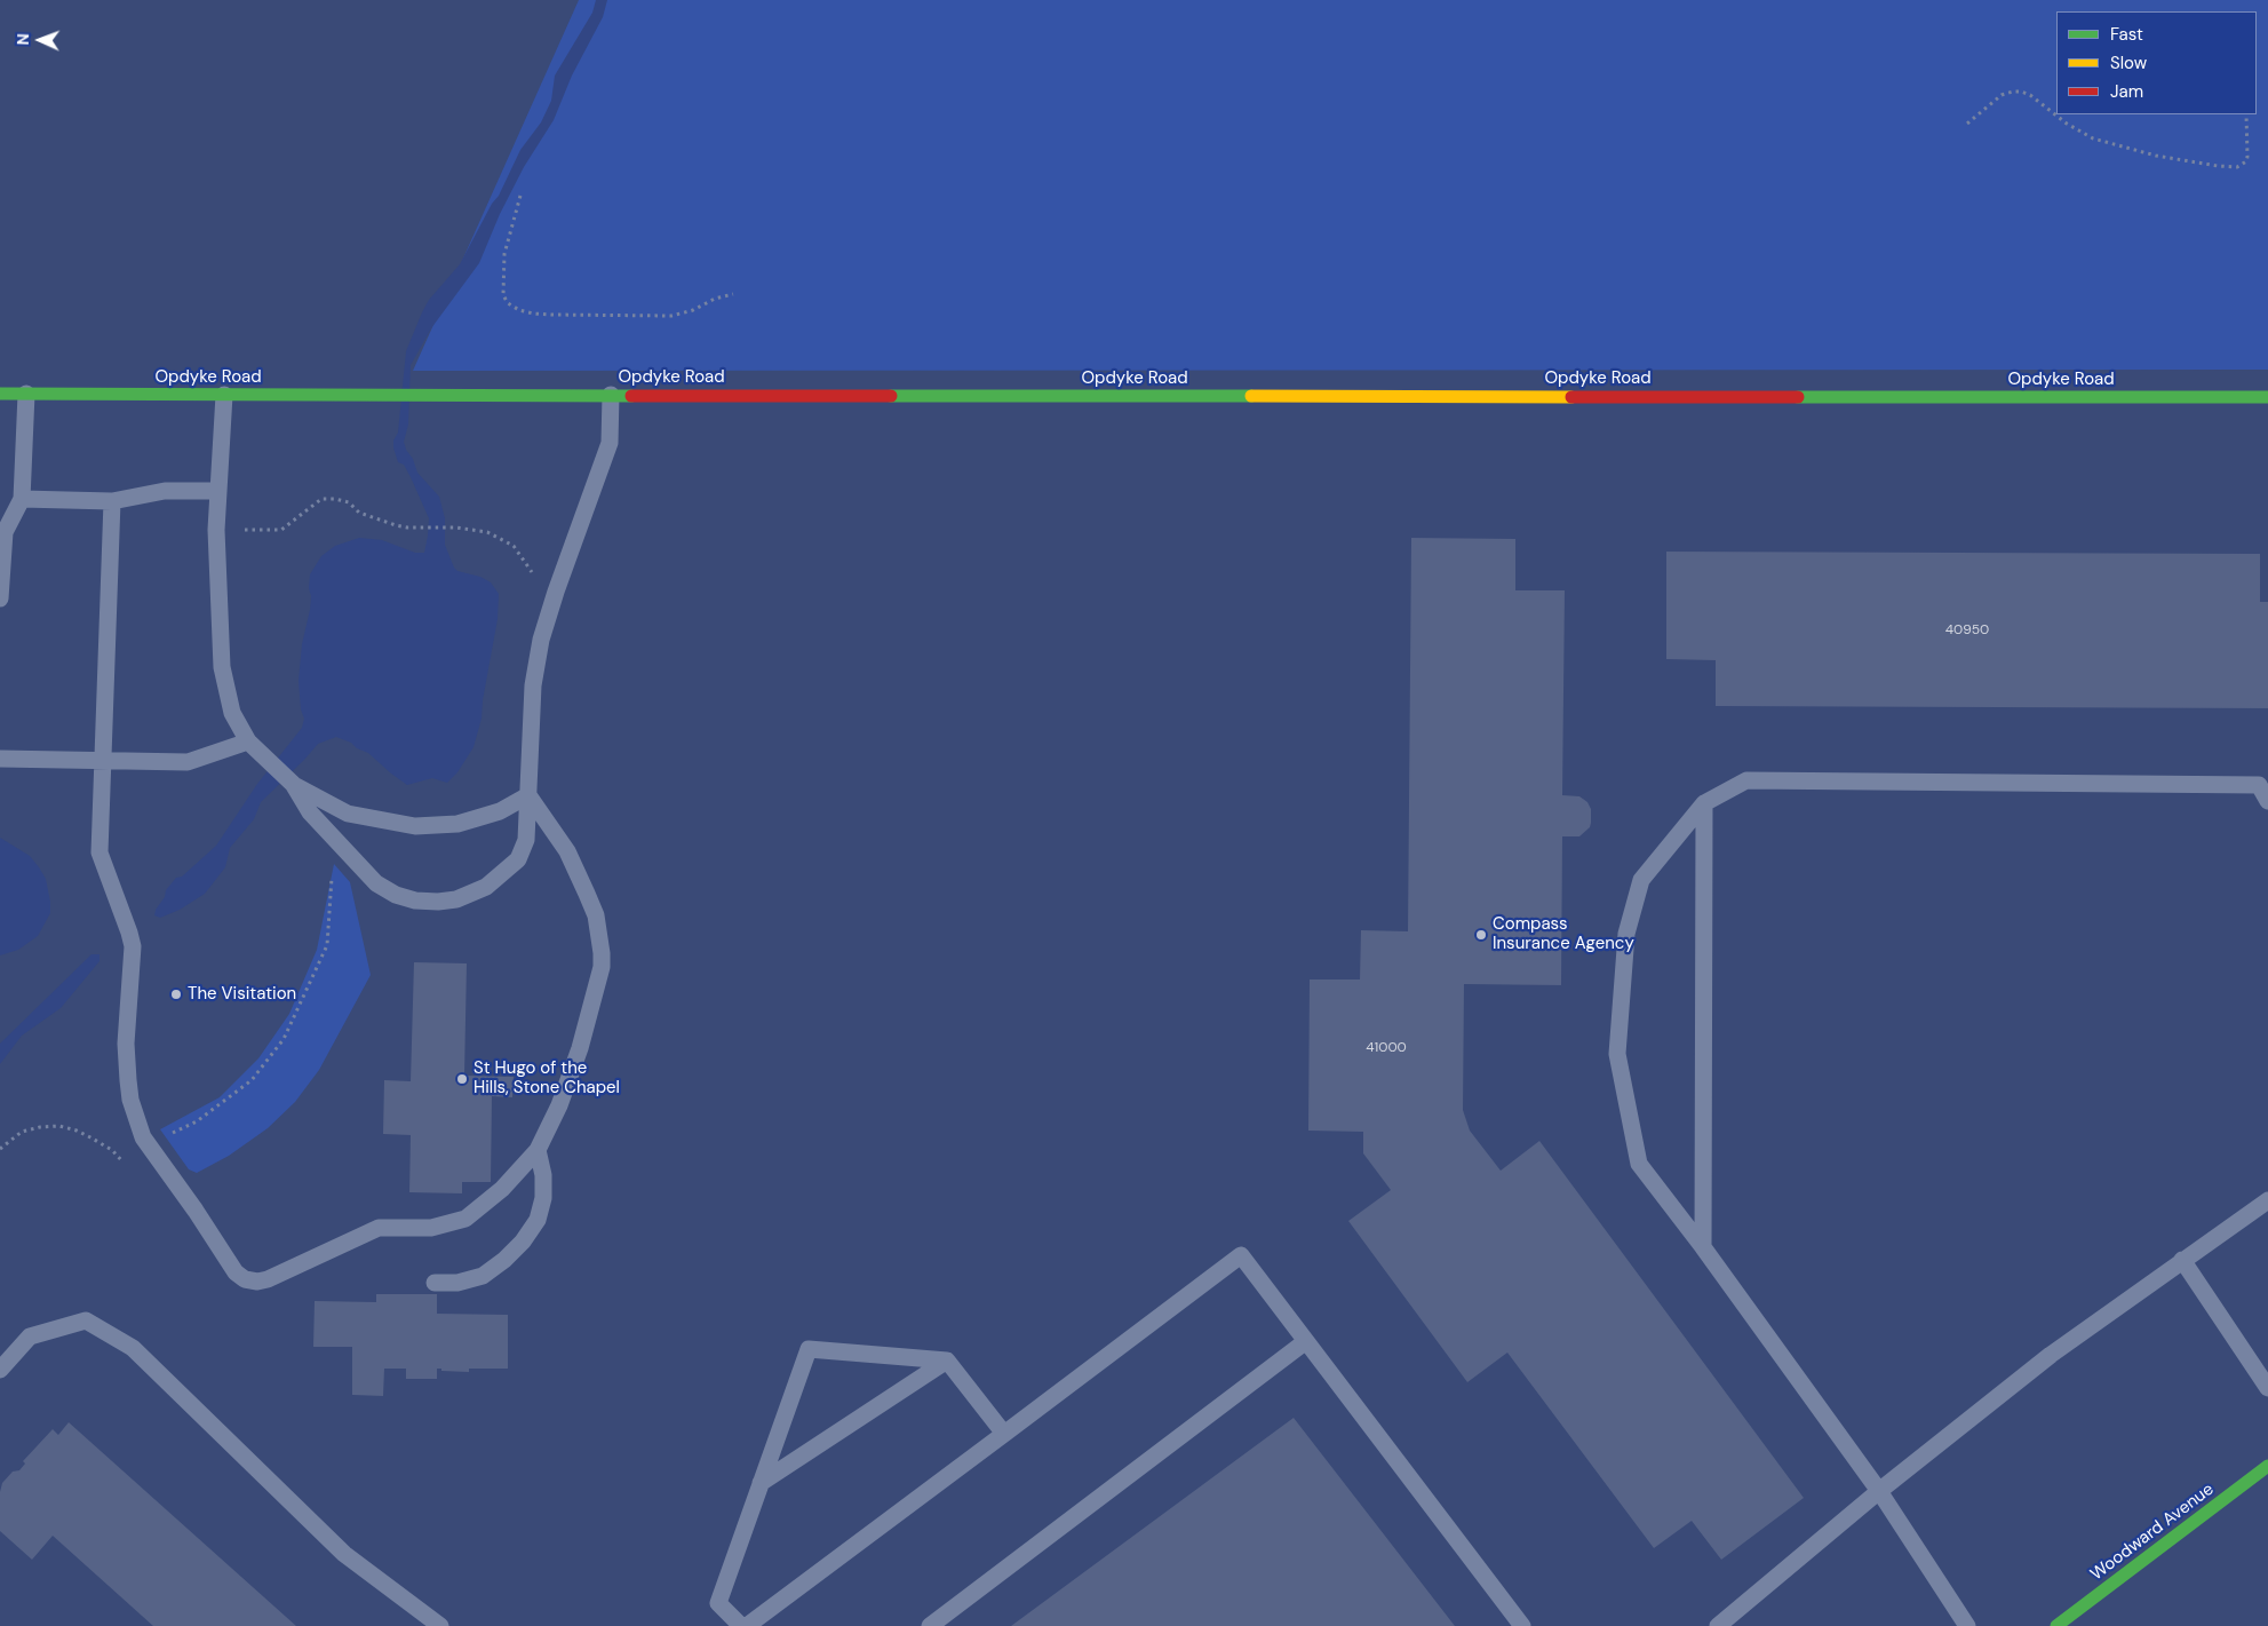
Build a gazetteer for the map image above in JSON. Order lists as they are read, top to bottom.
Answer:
{
  "streets": {
    "main road": ["Opdyke Road", "Woodward Avenue"]
  },
  "places": ["Compass Insurance Agency", "The Visitation", "St Hugo of the Hills, Stone Chapel"],
  "house_numbers": ["40950", "41000"],
  "legend": ["Fast", "Slow", "Jam"],
  "north": "left"
}
